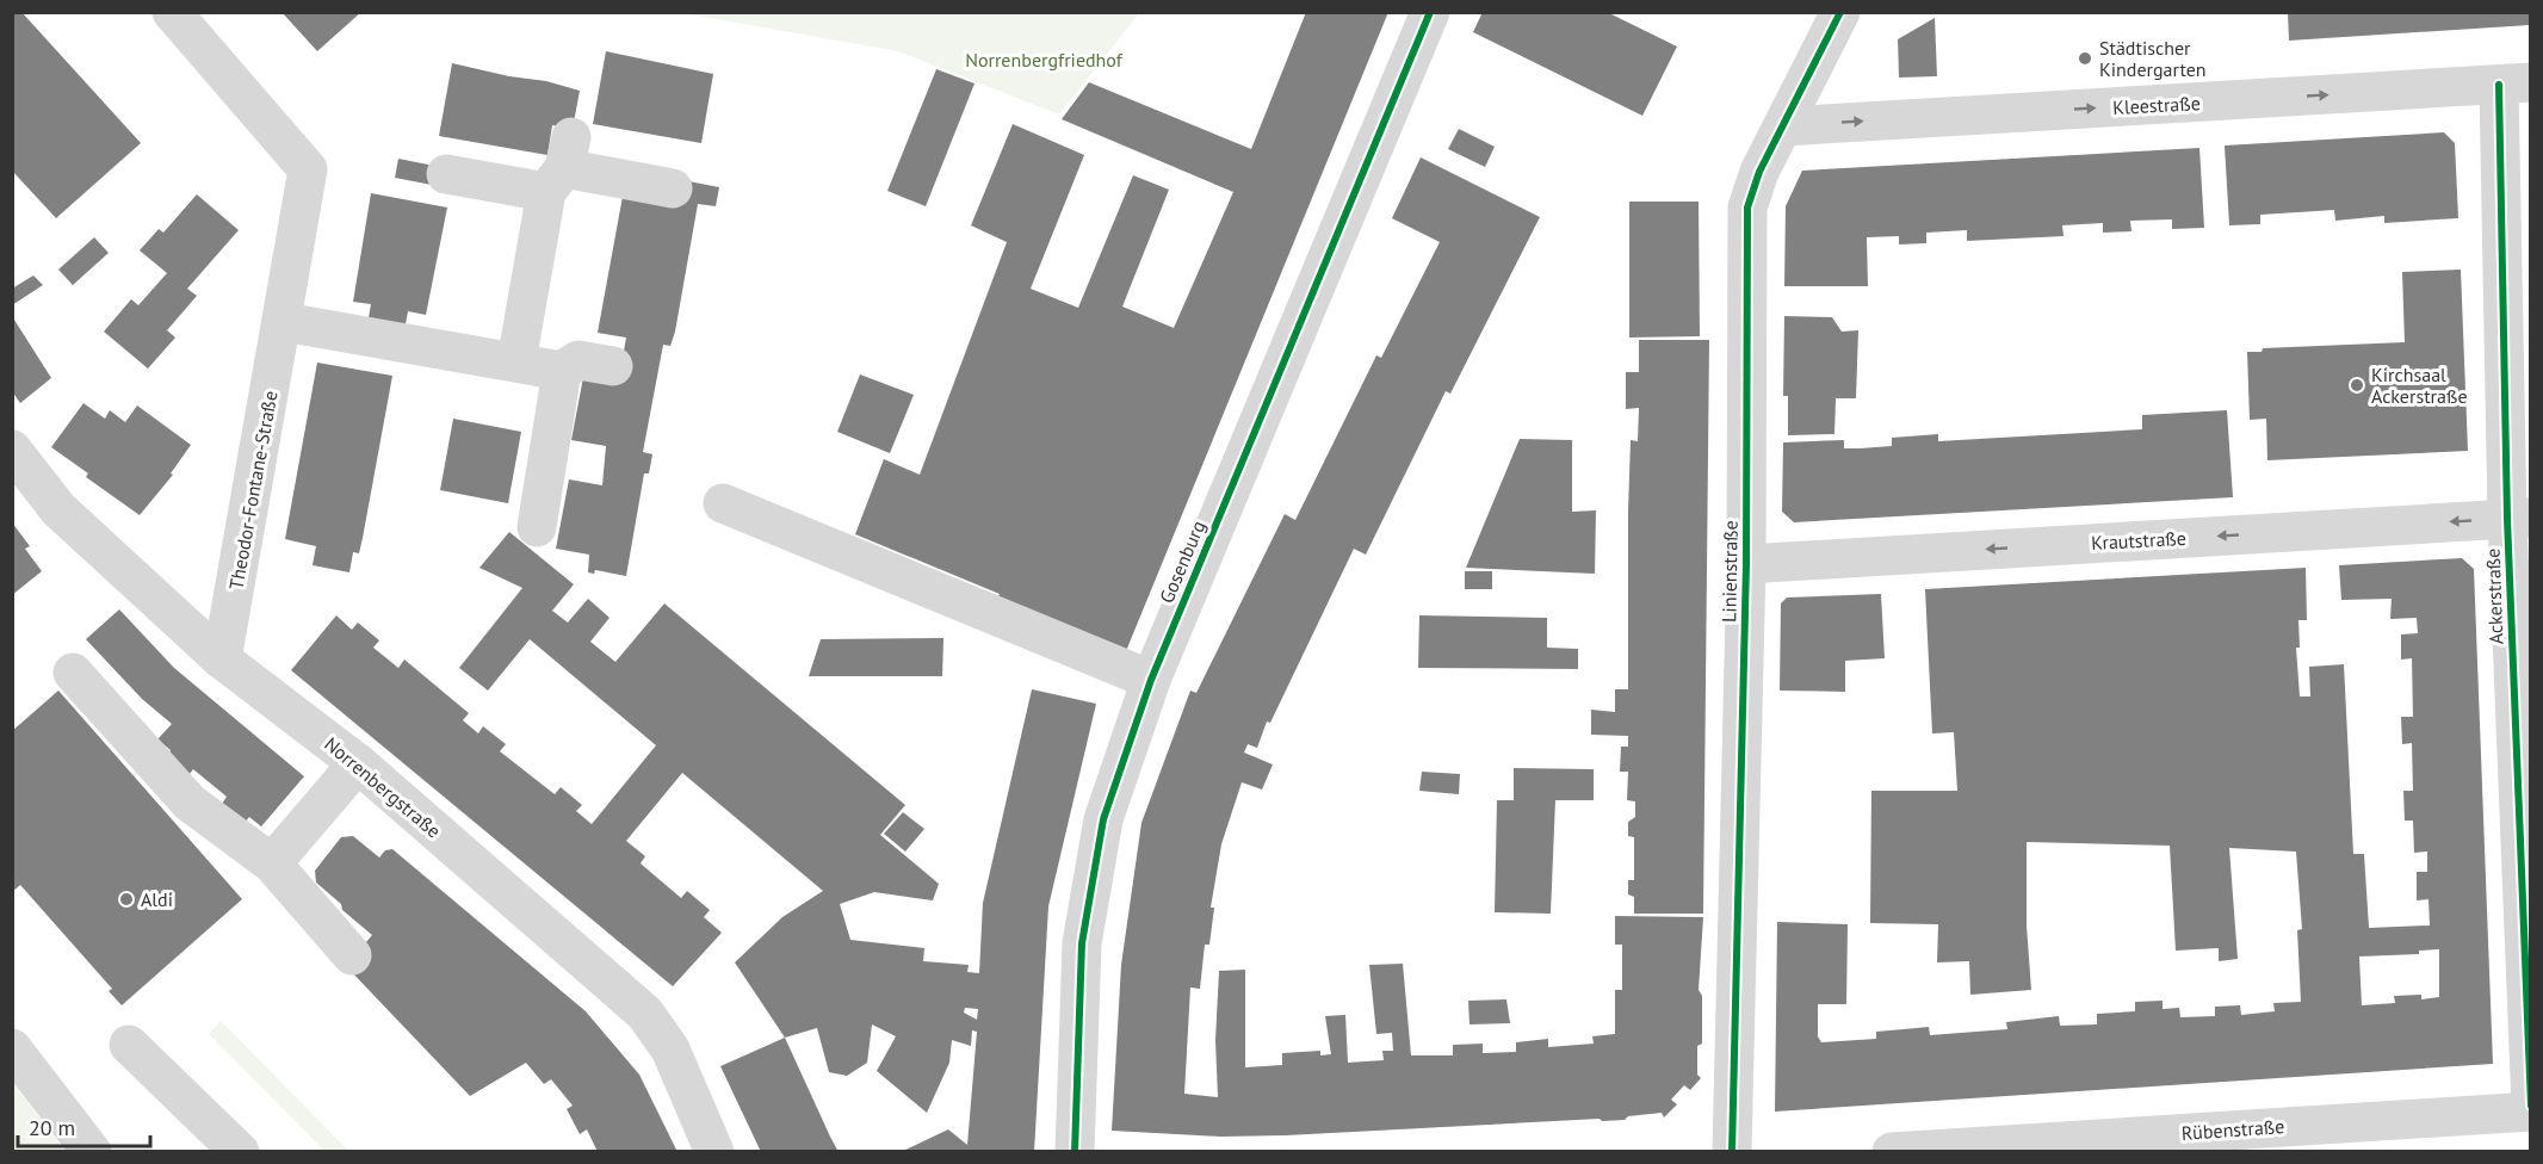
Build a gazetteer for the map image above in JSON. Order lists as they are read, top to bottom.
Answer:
{
  "streets": {
    "street": [
      "Kleestraße",
      "Theodor-Fontane-Straße",
      "Krautstraße",
      "Gosenburg",
      "Linienstraße",
      "Ackerstraße",
      "Norrenbergstraße",
      "Rübenstraße"
    ]
  },
  "crossings": [
    ["Kleestraße", "Linienstraße"],
    ["Kleestraße", "Ackerstraße"],
    ["Theodor-Fontane-Straße", "Norrenbergstraße"],
    ["Krautstraße", "Linienstraße"],
    ["Krautstraße", "Ackerstraße"]
  ],
  "one_way": ["Kleestraße", "Krautstraße"],
  "parks": ["Norrenbergfriedhof"],
  "places": ["Städtischer Kindergarten", "Kirchsaal Ackerstraße", "Aldi"],
  "scale_bar": "20 m"
}
